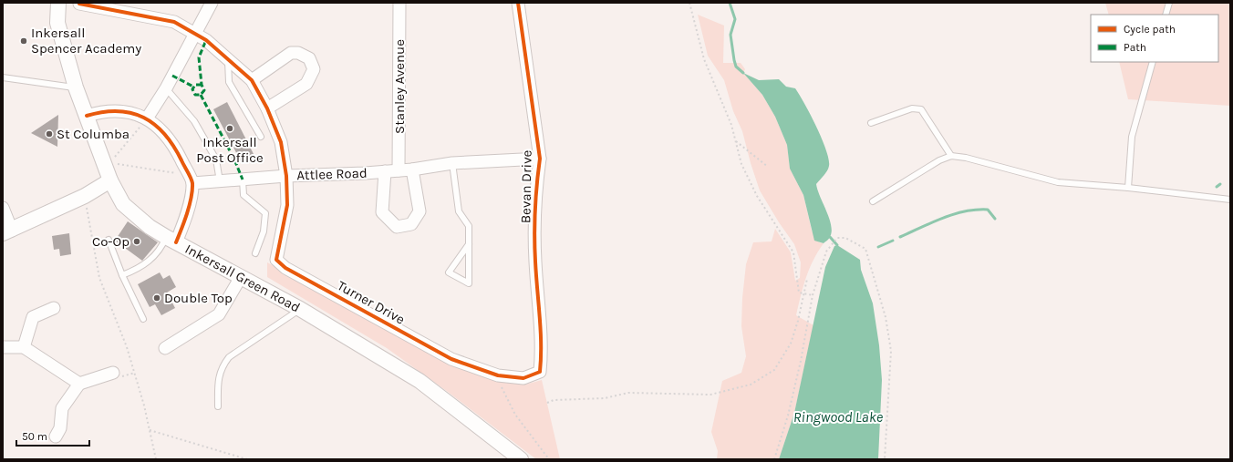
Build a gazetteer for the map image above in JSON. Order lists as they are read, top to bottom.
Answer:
{
  "streets": {
    "street": [
      "Stanley Avenue",
      "Attlee Road",
      "Bevan Drive",
      "Inkersall Green Road",
      "Turner Drive"
    ]
  },
  "crossings": [
    ["Stanley Avenue", "Attlee Road"],
    ["Attlee Road", "Bevan Drive"],
    ["Attlee Road", "Turner Drive"],
    ["Bevan Drive", "Turner Drive"]
  ],
  "water": ["Ringwood Lake"],
  "places": [
    "Inkersall Spencer Academy",
    "Inkersall Post Office",
    "St Columba",
    "Co-Op",
    "Double Top"
  ],
  "legend": ["Cycle path", "Path"],
  "scale_bar": "50 m"
}
